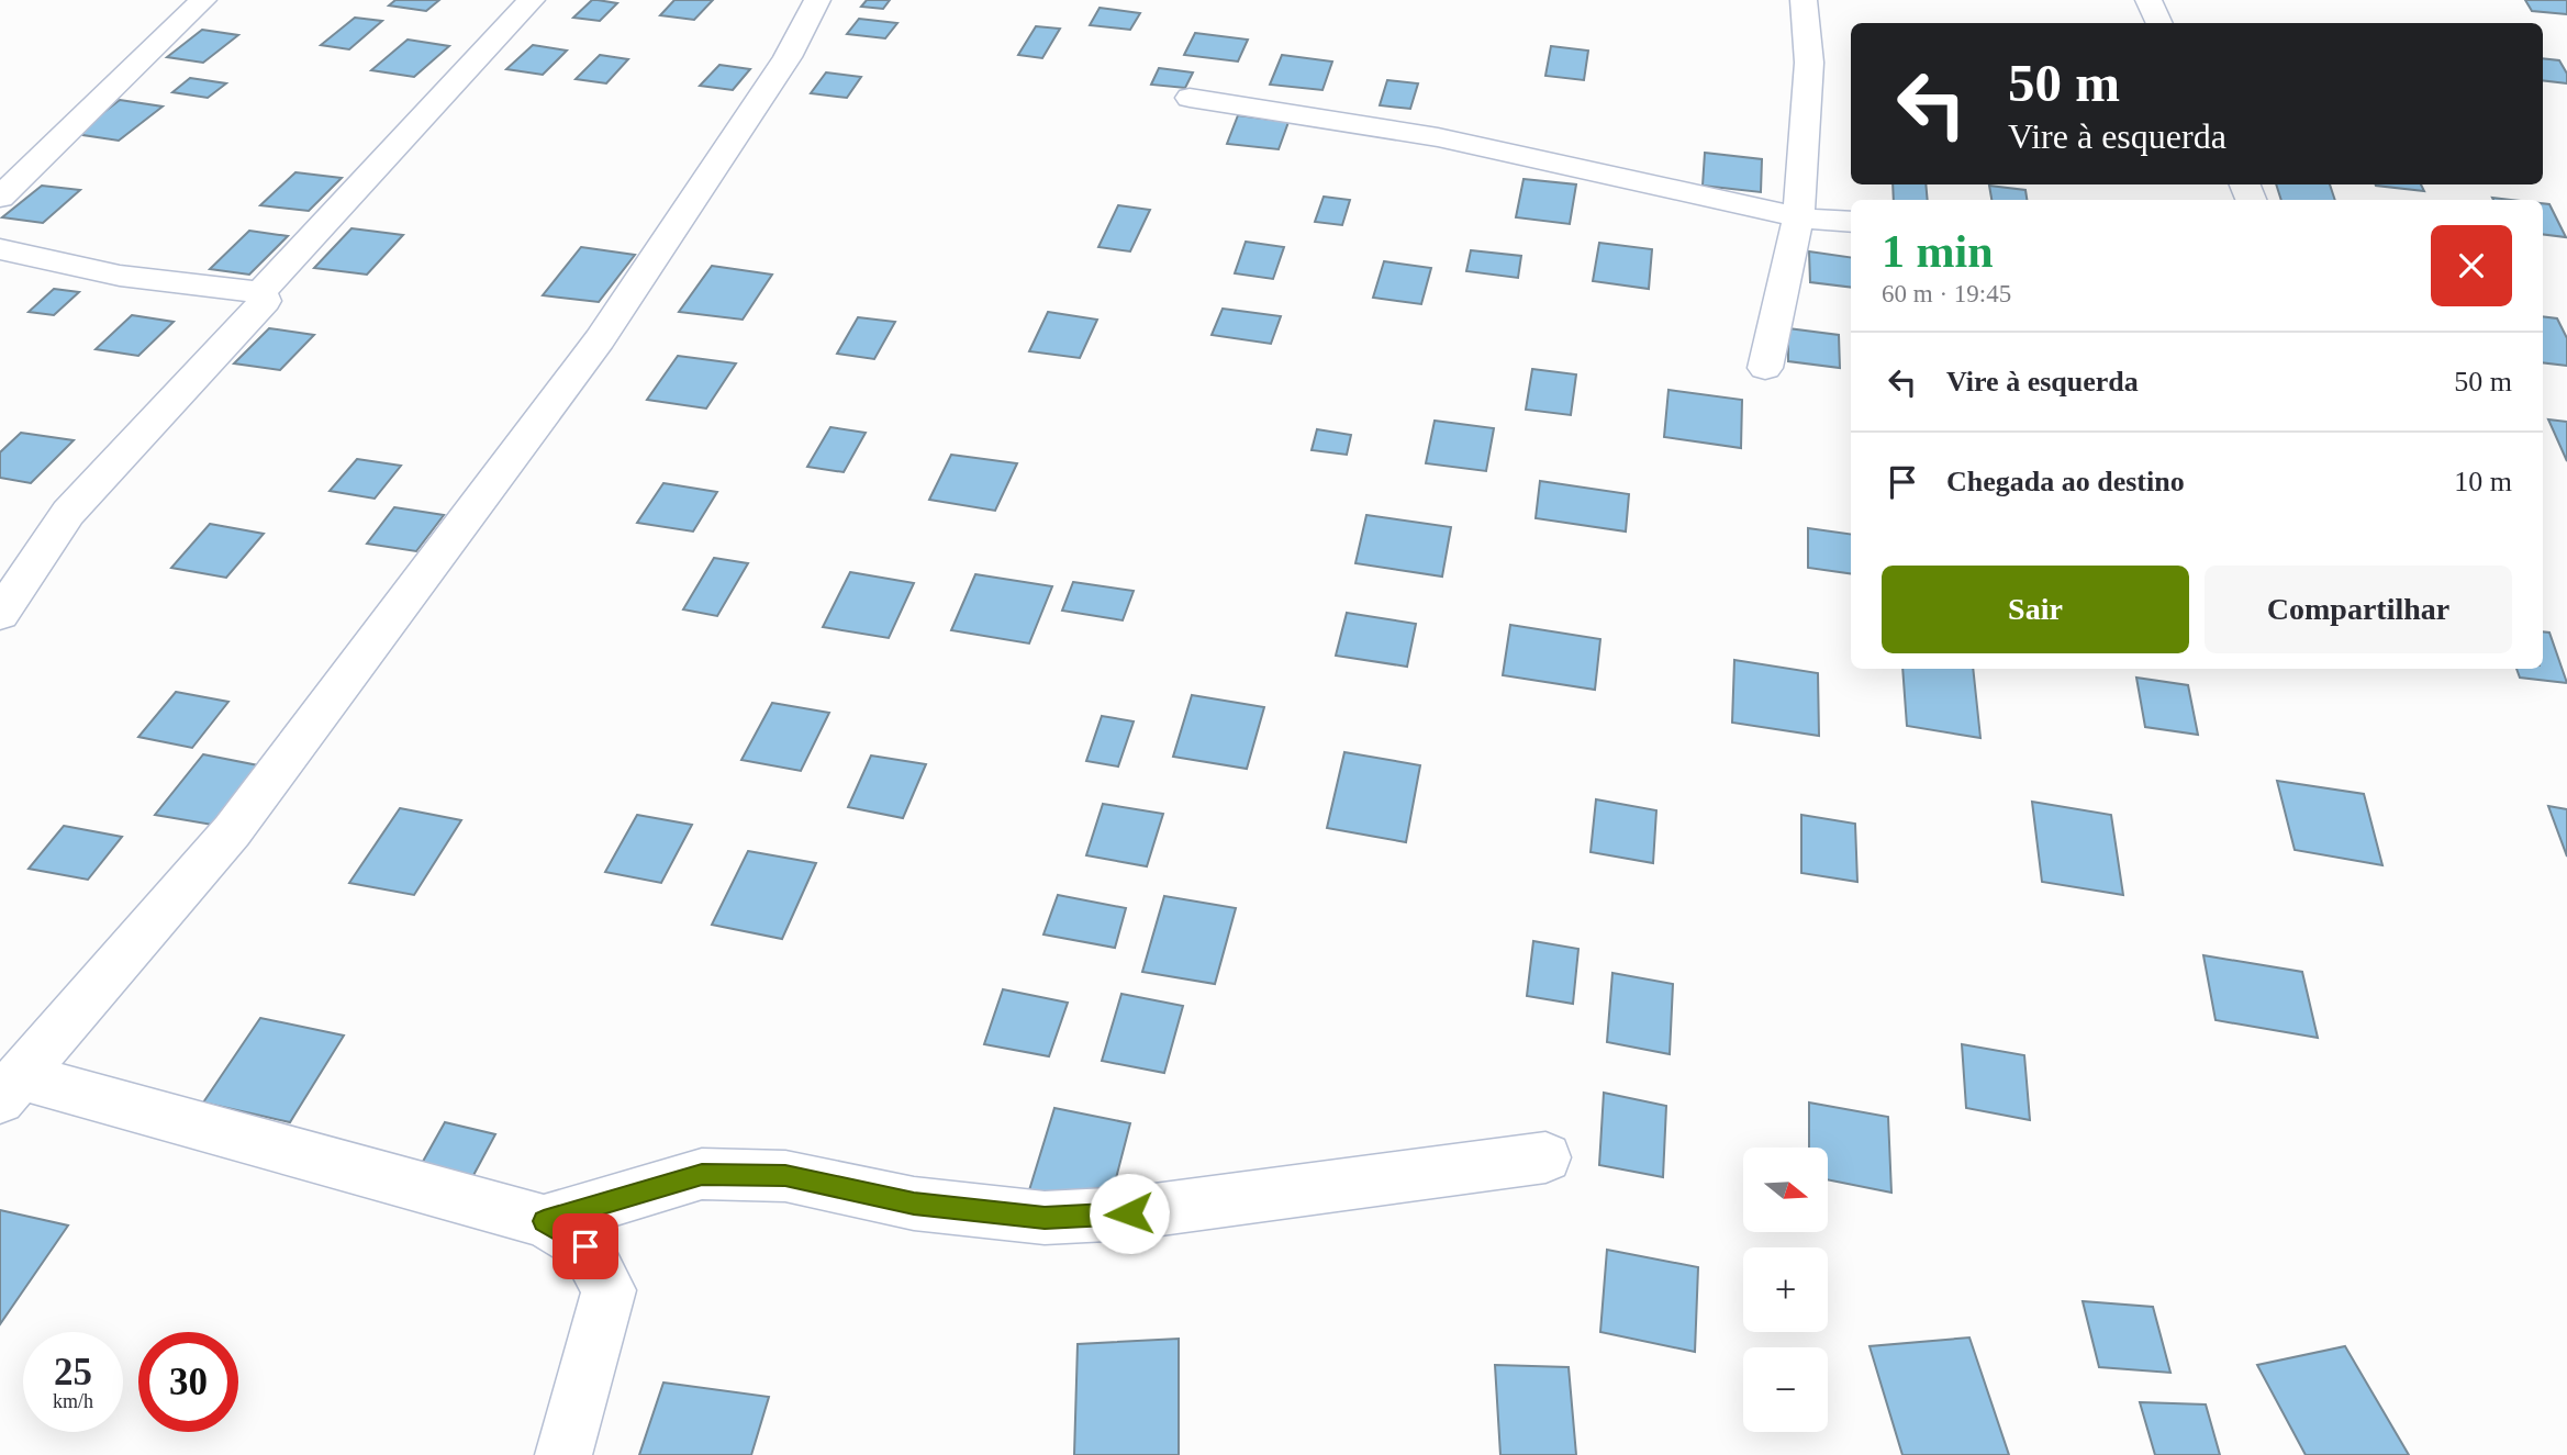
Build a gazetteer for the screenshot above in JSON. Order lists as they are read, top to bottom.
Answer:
{
  "north": "right",
  "page": {
    "turn": ["50 m", "Vire à esquerda"],
    "heading": ["1 min", "60 m · 19:45"],
    "list": [
      {
        "name": "Vire à esquerda",
        "value": "50 m"
      },
      {
        "name": "Chegada ao destino",
        "value": "10 m"
      }
    ],
    "buttons": ["Sair", "Compartilhar"],
    "map_buttons": ["+", "−"],
    "speed": "25 km/h",
    "limit": "30"
  }
}
